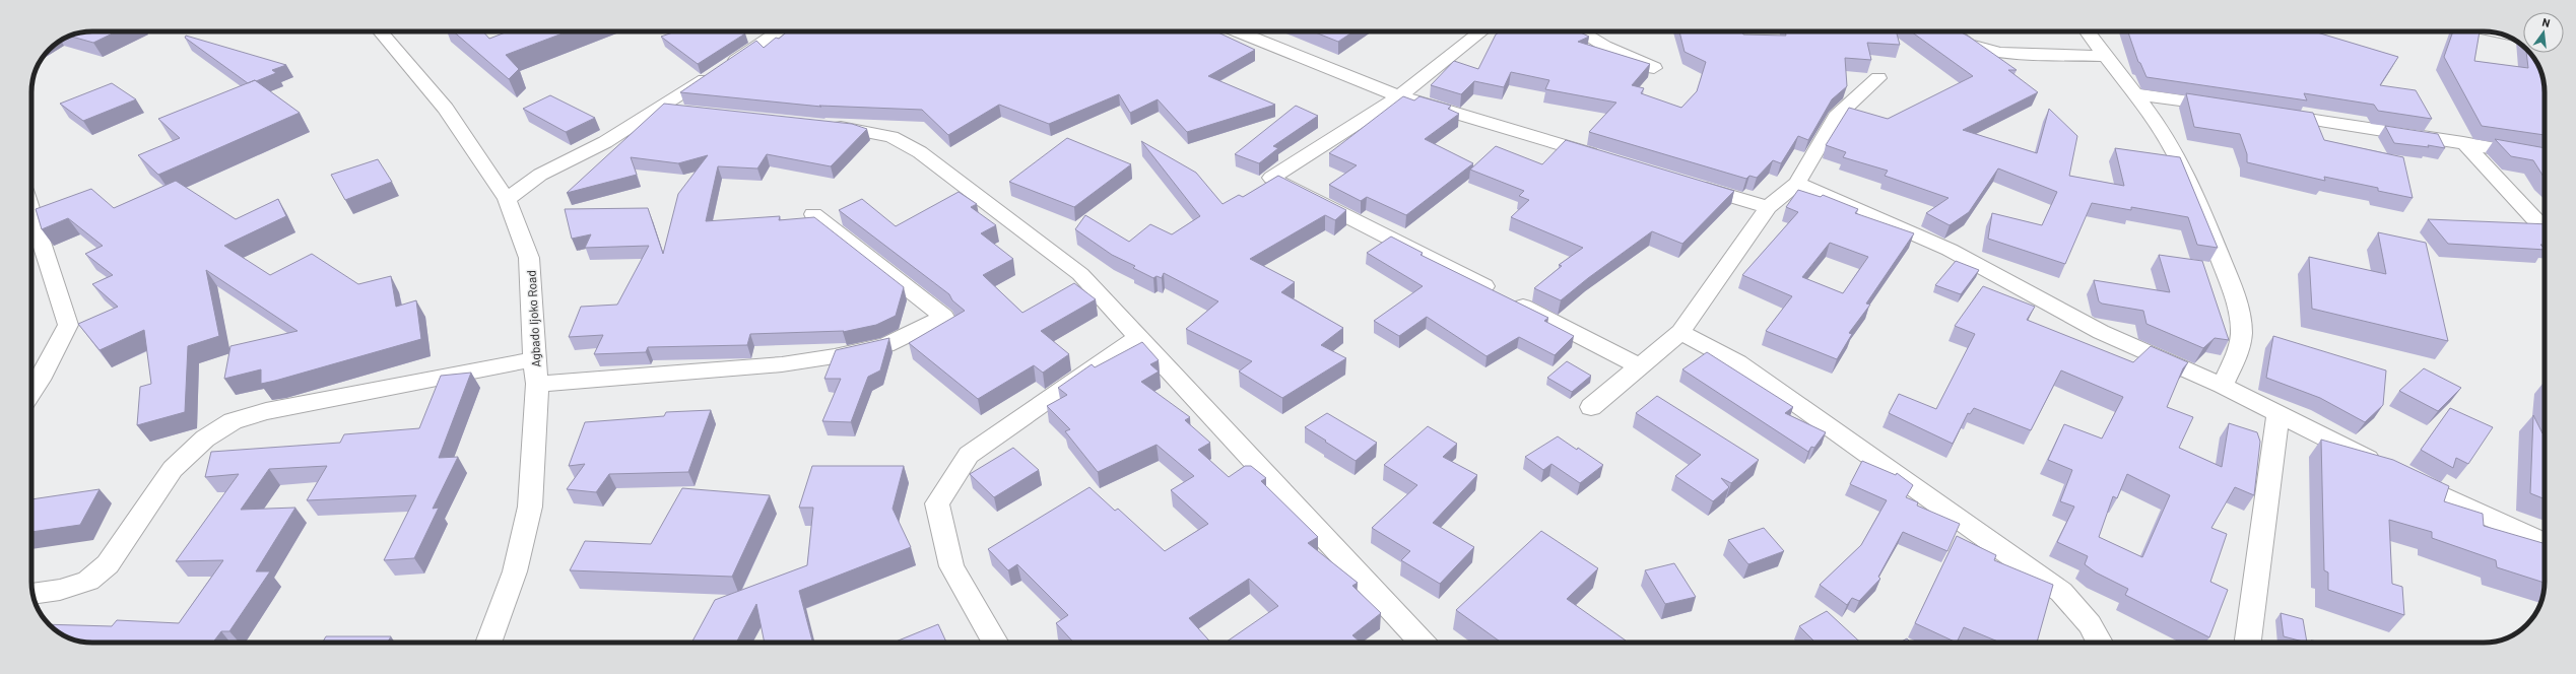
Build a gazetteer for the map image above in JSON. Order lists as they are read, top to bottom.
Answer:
{
  "streets": {
    "street": ["Agbado Ijoko Road"]
  },
  "north": "top"
}
